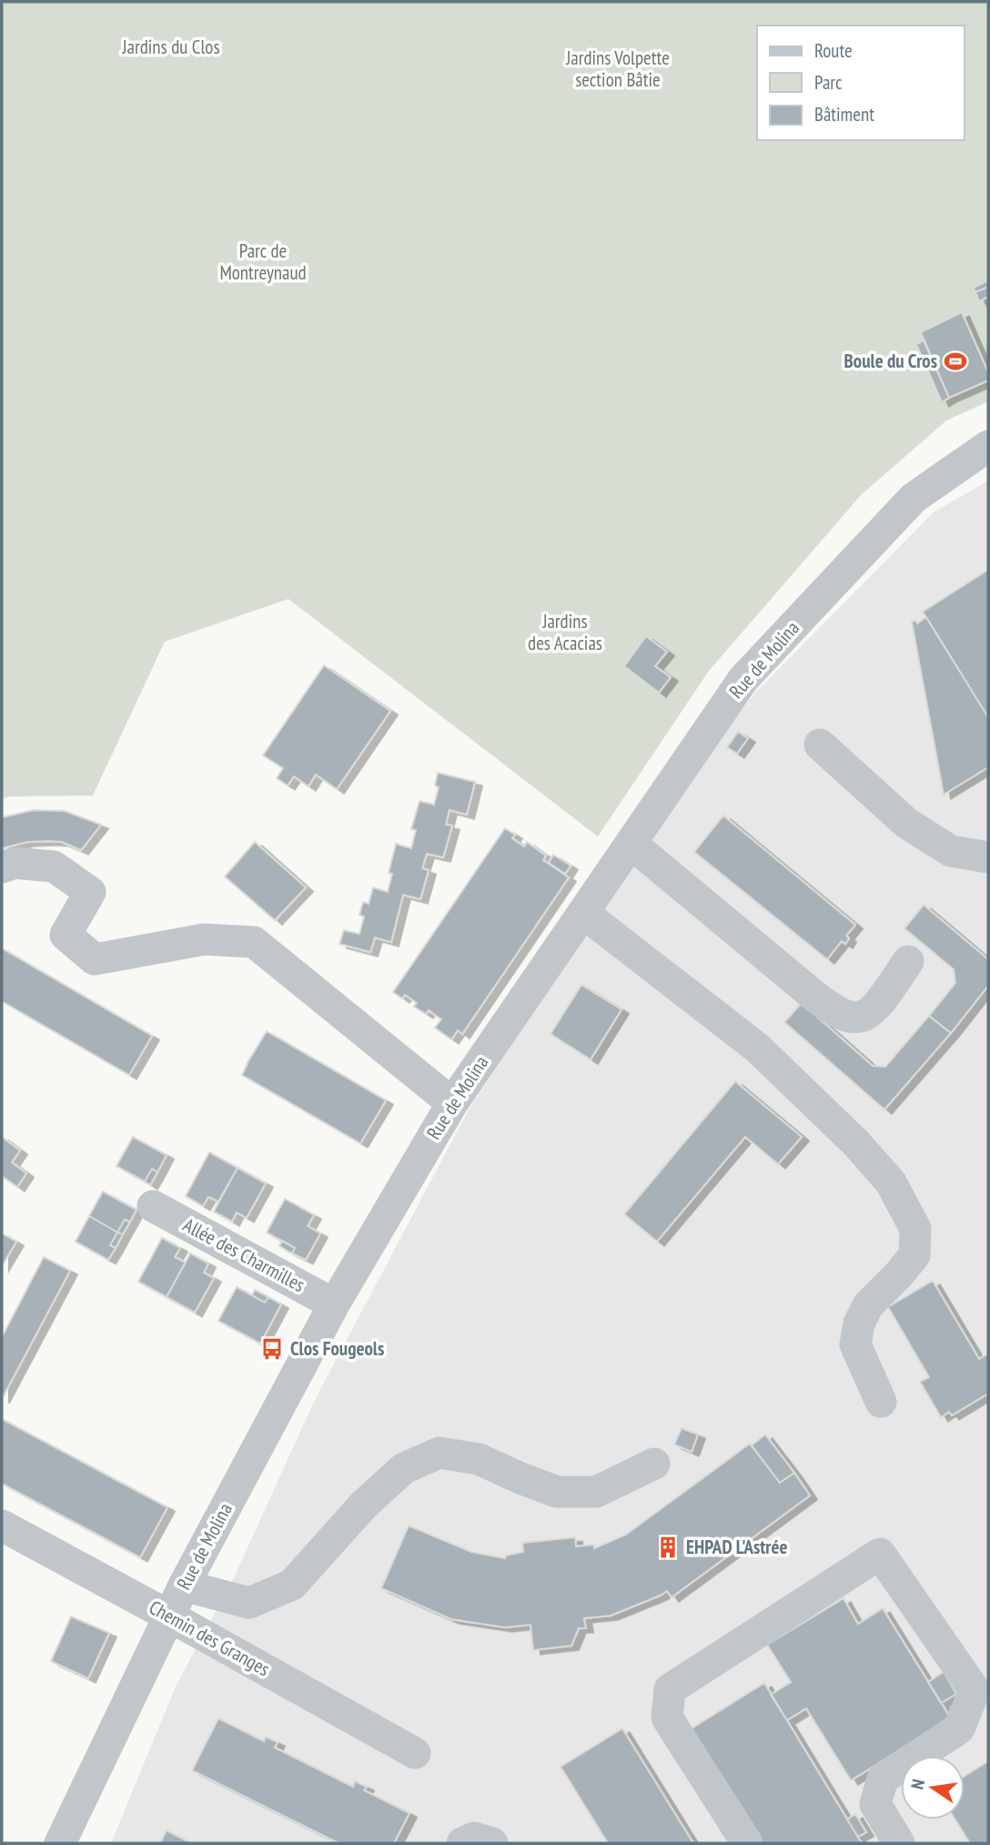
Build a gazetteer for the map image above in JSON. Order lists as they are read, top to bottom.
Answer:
{
  "streets": {
    "street": ["Rue de Molina", "Allée des Charmilles", "Chemin des Granges"]
  },
  "crossings": [
    ["Rue de Molina", "Allée des Charmilles"],
    ["Rue de Molina", "Chemin des Granges"]
  ],
  "parks": [
    "Jardins du Clos",
    "Jardins Volpette section Bâtie",
    "Parc de Montreynaud",
    "Jardins des Acacias"
  ],
  "places": {
    "sports": ["Boule du Cros"],
    "bus stop": ["Clos Fougeols"],
    "building": ["EHPAD L'Astrée"]
  },
  "legend": ["Route", "Parc", "Bâtiment"],
  "north": "left"
}
